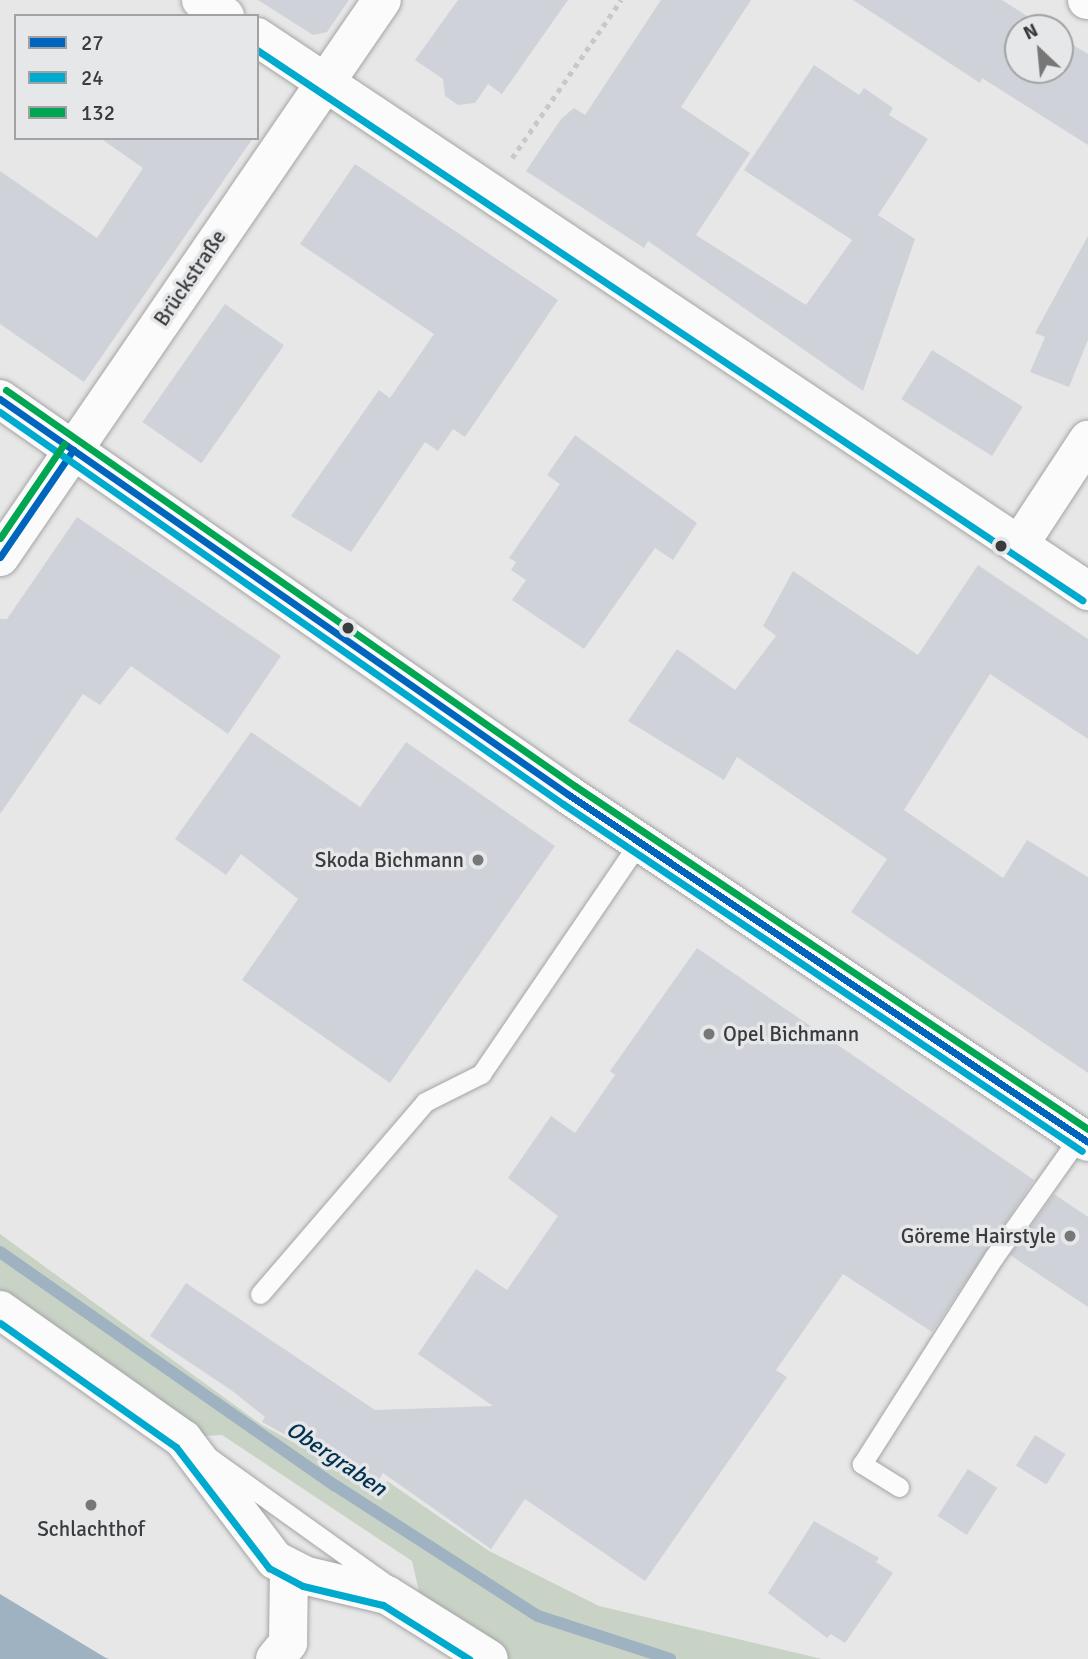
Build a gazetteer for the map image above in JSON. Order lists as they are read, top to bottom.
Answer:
{
  "streets": {
    "street": ["Brückstraße"]
  },
  "water": ["Obergraben"],
  "places": [
    "Skoda Bichmann",
    "Opel Bichmann",
    "Göreme Hairstyle",
    "Schlachthof"
  ],
  "lines": ["transit line 24", "transit line 132", "transit line 27"],
  "legend": ["27", "24", "132"],
  "north": "top left"
}
